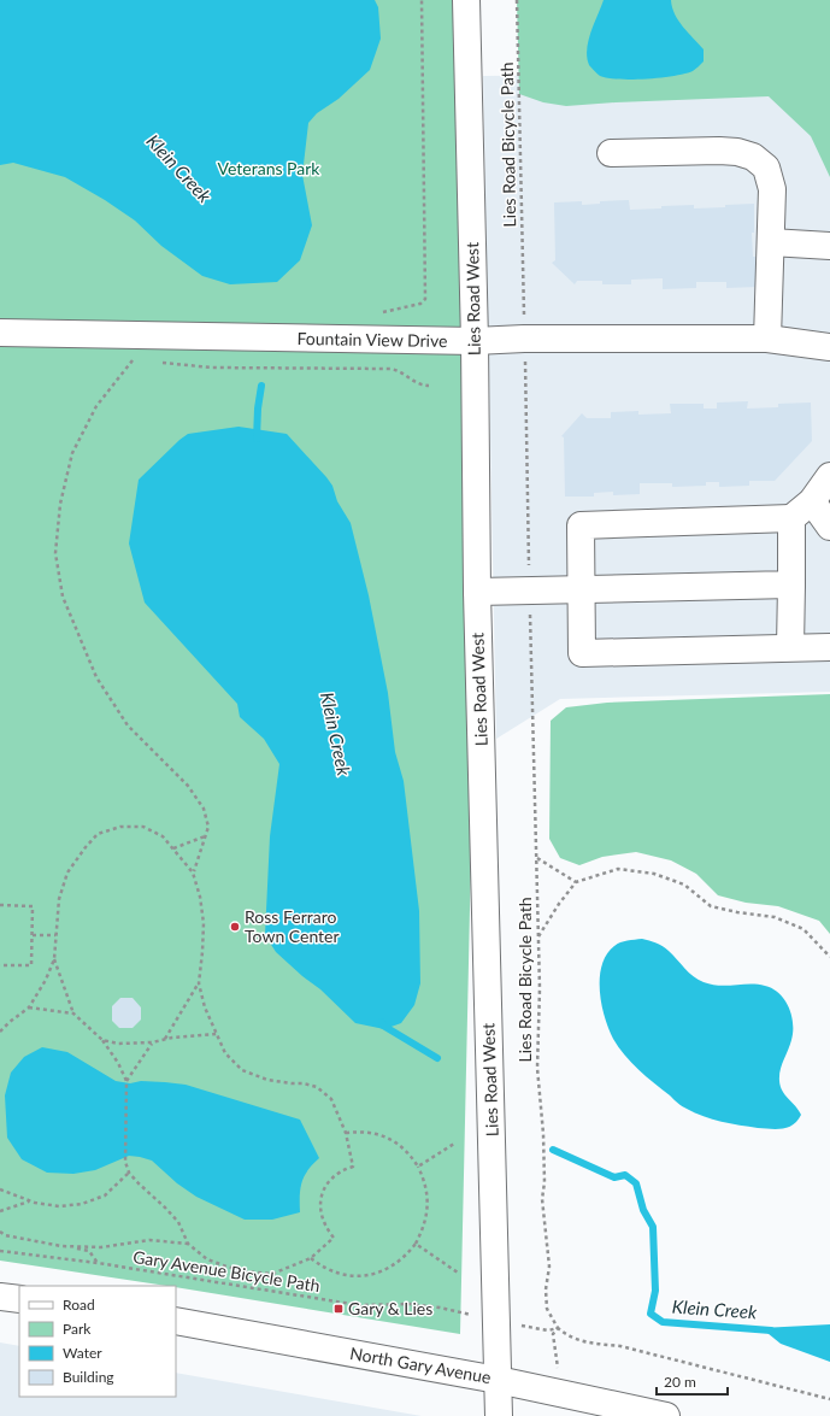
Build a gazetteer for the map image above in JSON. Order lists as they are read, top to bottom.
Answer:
{
  "streets": {
    "street": ["Lies Road West", "Fountain View Drive", "North Gary Avenue"],
    "path": ["Lies Road Bicycle Path", "Gary Avenue Bicycle Path"]
  },
  "crossings": [
    ["Lies Road West", "Fountain View Drive"],
    ["Lies Road West", "North Gary Avenue"]
  ],
  "water": ["Klein Creek"],
  "parks": ["Veterans Park"],
  "places": {
    "other": ["Ross Ferraro Town Center"],
    "transit": ["Gary & Lies"]
  },
  "legend": [
    "Road",
    "Park",
    "Water",
    "Building"
  ],
  "scale_bar": "20 m"
}
